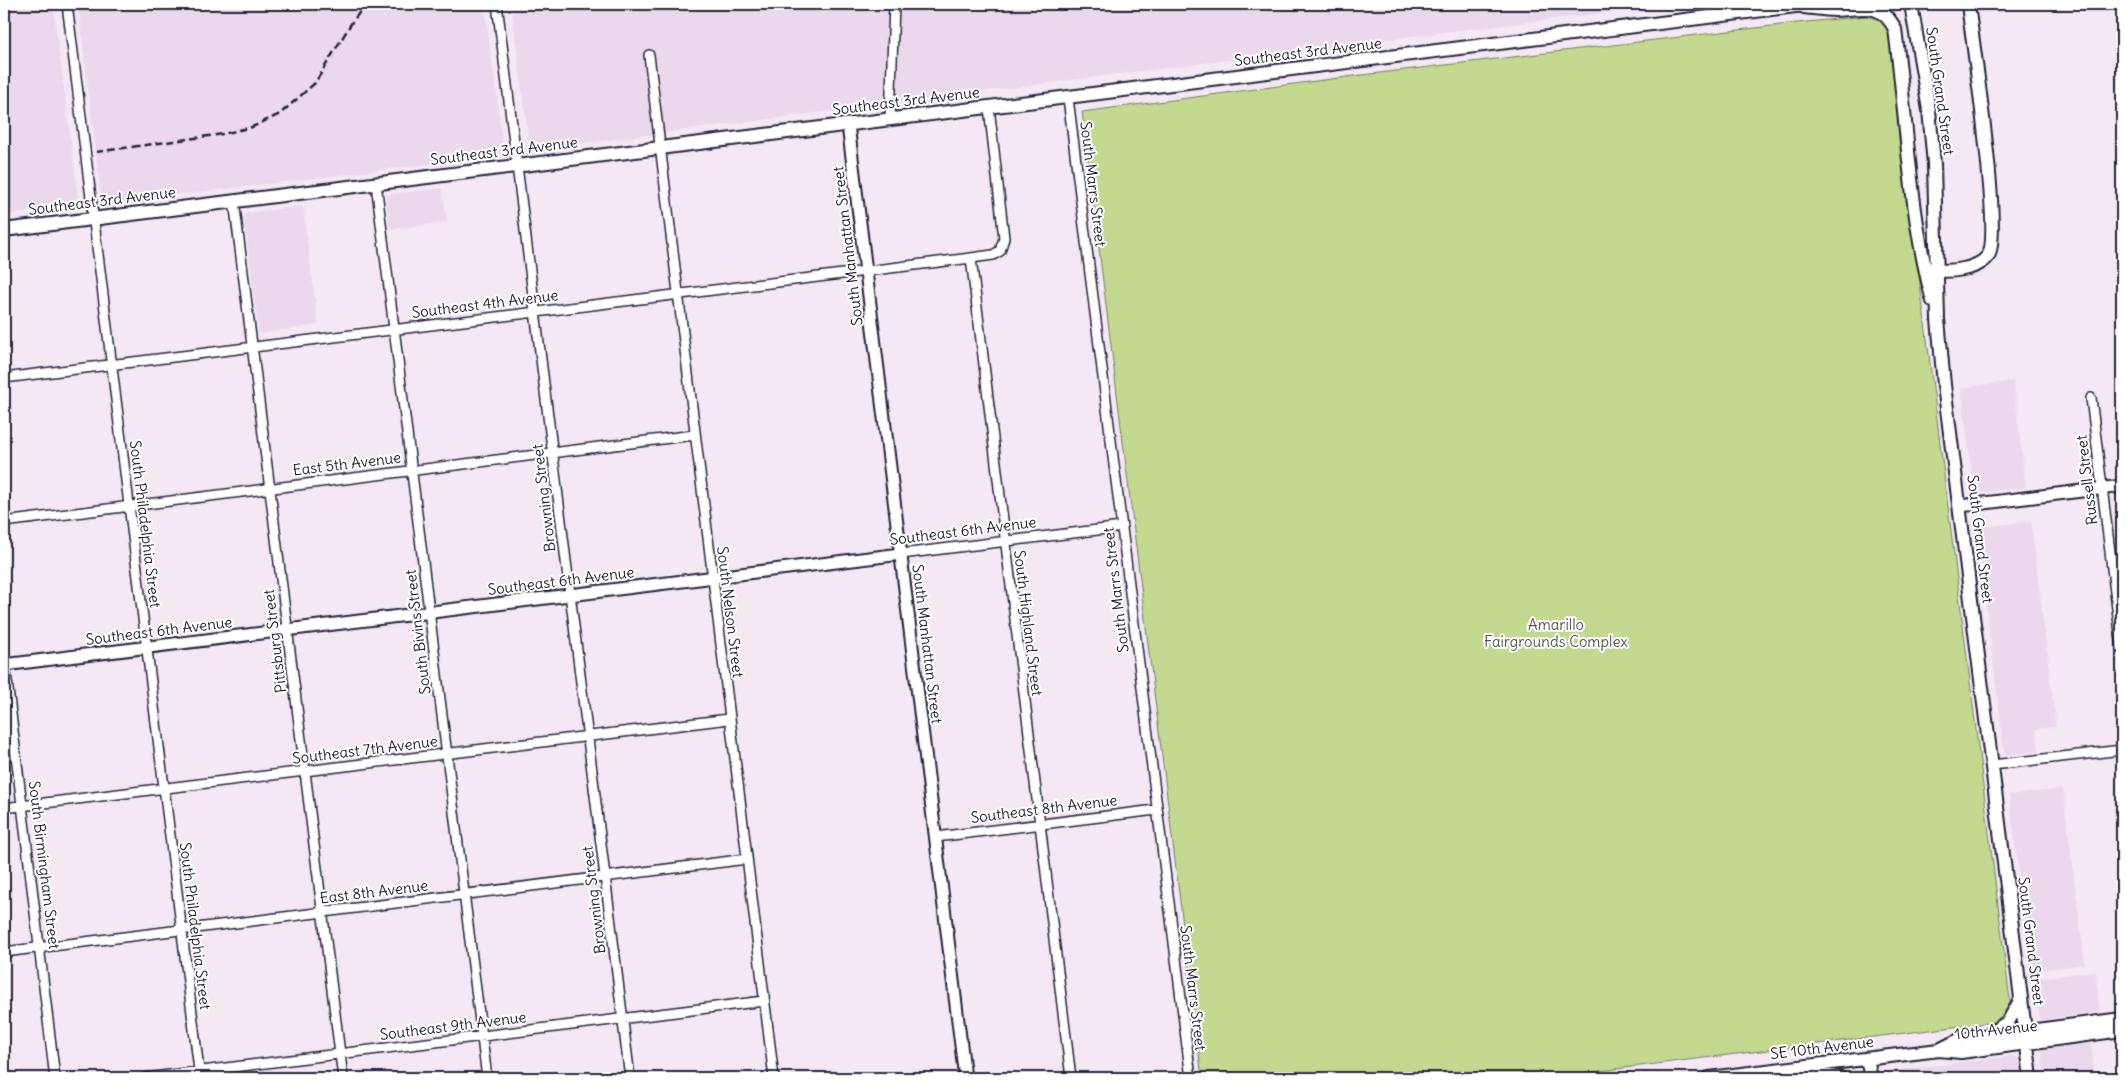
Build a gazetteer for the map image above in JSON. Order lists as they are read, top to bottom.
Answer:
{
  "streets": {
    "main road": [
      "Southeast 3rd Avenue",
      "South Grand Street",
      "10th Avenue",
      "SE 10th Avenue"
    ],
    "street": [
      "South Marrs Street",
      "South Manhattan Street",
      "Southeast 4th Avenue",
      "East 5th Avenue",
      "Russell Street",
      "Browning Street",
      "South Philadelphia Street",
      "Southeast 6th Avenue",
      "South Nelson Street",
      "South Highland Street",
      "South Bivins Street",
      "Pittsburg Street",
      "Southeast 7th Avenue",
      "Southeast 8th Avenue",
      "South Birmingham Street",
      "East 8th Avenue",
      "Southeast 9th Avenue"
    ]
  },
  "crossings": [
    ["Southeast 3rd Avenue", "South Grand Street"],
    ["Southeast 3rd Avenue", "South Marrs Street"],
    ["Southeast 3rd Avenue", "South Manhattan Street"],
    ["Southeast 3rd Avenue", "Browning Street"],
    ["Southeast 3rd Avenue", "South Philadelphia Street"],
    ["Southeast 3rd Avenue", "South Nelson Street"],
    ["Southeast 3rd Avenue", "South Bivins Street"],
    ["Southeast 3rd Avenue", "Pittsburg Street"],
    ["South Grand Street", "10th Avenue"],
    ["South Marrs Street", "Southeast 6th Avenue"],
    ["South Marrs Street", "Southeast 8th Avenue"],
    ["South Manhattan Street", "Southeast 4th Avenue"],
    ["South Manhattan Street", "Southeast 6th Avenue"],
    ["South Manhattan Street", "Southeast 8th Avenue"],
    ["Southeast 4th Avenue", "Browning Street"],
    ["Southeast 4th Avenue", "South Philadelphia Street"],
    ["Southeast 4th Avenue", "South Nelson Street"],
    ["Southeast 4th Avenue", "South Highland Street"],
    ["Southeast 4th Avenue", "South Bivins Street"],
    ["Southeast 4th Avenue", "Pittsburg Street"],
    ["East 5th Avenue", "Browning Street"],
    ["East 5th Avenue", "South Philadelphia Street"],
    ["East 5th Avenue", "South Nelson Street"],
    ["East 5th Avenue", "South Bivins Street"],
    ["East 5th Avenue", "Pittsburg Street"],
    ["Browning Street", "Southeast 6th Avenue"],
    ["Browning Street", "Southeast 7th Avenue"],
    ["Browning Street", "East 8th Avenue"],
    ["Browning Street", "Southeast 9th Avenue"],
    ["South Philadelphia Street", "Southeast 6th Avenue"],
    ["South Philadelphia Street", "Southeast 7th Avenue"],
    ["South Philadelphia Street", "East 8th Avenue"],
    ["South Philadelphia Street", "Southeast 9th Avenue"],
    ["Southeast 6th Avenue", "South Nelson Street"],
    ["Southeast 6th Avenue", "South Highland Street"],
    ["Southeast 6th Avenue", "South Bivins Street"],
    ["Southeast 6th Avenue", "Pittsburg Street"],
    ["Southeast 6th Avenue", "South Birmingham Street"],
    ["South Nelson Street", "Southeast 7th Avenue"],
    ["South Nelson Street", "East 8th Avenue"],
    ["South Nelson Street", "Southeast 9th Avenue"],
    ["South Highland Street", "Southeast 8th Avenue"],
    ["South Bivins Street", "Southeast 7th Avenue"],
    ["South Bivins Street", "East 8th Avenue"],
    ["South Bivins Street", "Southeast 9th Avenue"],
    ["Pittsburg Street", "Southeast 7th Avenue"],
    ["Pittsburg Street", "East 8th Avenue"],
    ["Pittsburg Street", "Southeast 9th Avenue"],
    ["Southeast 7th Avenue", "South Birmingham Street"],
    ["South Birmingham Street", "East 8th Avenue"],
    ["10th Avenue", "SE 10th Avenue"]
  ],
  "parks": ["Amarillo Fairgrounds Complex"]
}
